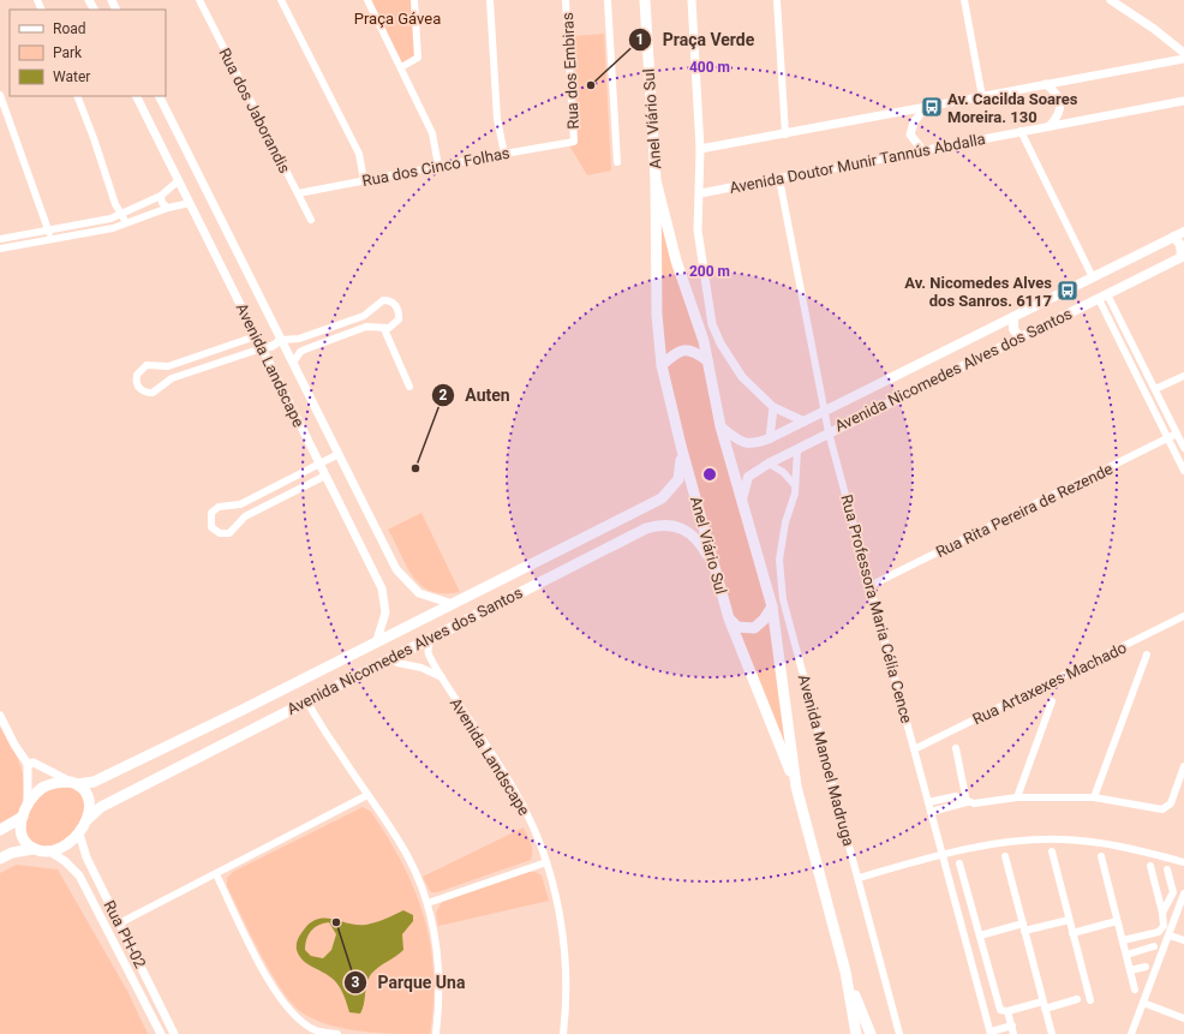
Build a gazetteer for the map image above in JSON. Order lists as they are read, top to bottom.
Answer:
{
  "streets": {
    "main road": ["Anel Viário Sul", "Avenida Nicomedes Alves dos Santos"],
    "street": [
      "Rua dos Embiras",
      "Rua dos Jaborandis",
      "Avenida Doutor Munir Tannús Abdalla",
      "Rua dos Cinco Folhas",
      "Avenida Landscape",
      "Rua Rita Pereira de Rezende",
      "Rua Professora Maria Célia Cence",
      "Rua Artaxexes Machado",
      "Avenida Manoel Madruga",
      "Rua PH-02"
    ]
  },
  "crossings": [
    ["Rua dos Embiras", "Rua dos Cinco Folhas"],
    ["Rua dos Jaborandis", "Rua dos Cinco Folhas"],
    ["Anel Viário Sul", "Avenida Nicomedes Alves dos Santos"],
    ["Avenida Doutor Munir Tannús Abdalla", "Rua Professora Maria Célia Cence"],
    ["Avenida Landscape", "Avenida Nicomedes Alves dos Santos"],
    ["Avenida Nicomedes Alves dos Santos", "Rua Professora Maria Célia Cence"],
    ["Avenida Nicomedes Alves dos Santos", "Avenida Manoel Madruga"],
    ["Avenida Nicomedes Alves dos Santos", "Rua PH-02"],
    ["Rua Rita Pereira de Rezende", "Rua Professora Maria Célia Cence"],
    ["Rua Professora Maria Célia Cence", "Rua Artaxexes Machado"]
  ],
  "parks": ["Praça Gávea"],
  "places": {
    "other": ["Praça Verde", "Auten", "Parque Una"],
    "bus stop": ["Av. Cacilda Soares Moreira. 130", "Av. Nicomedes Alves dos Sanros. 6117"]
  },
  "legend": ["Road", "Park", "Water"],
  "rings": ["400 m", "200 m"]
}
